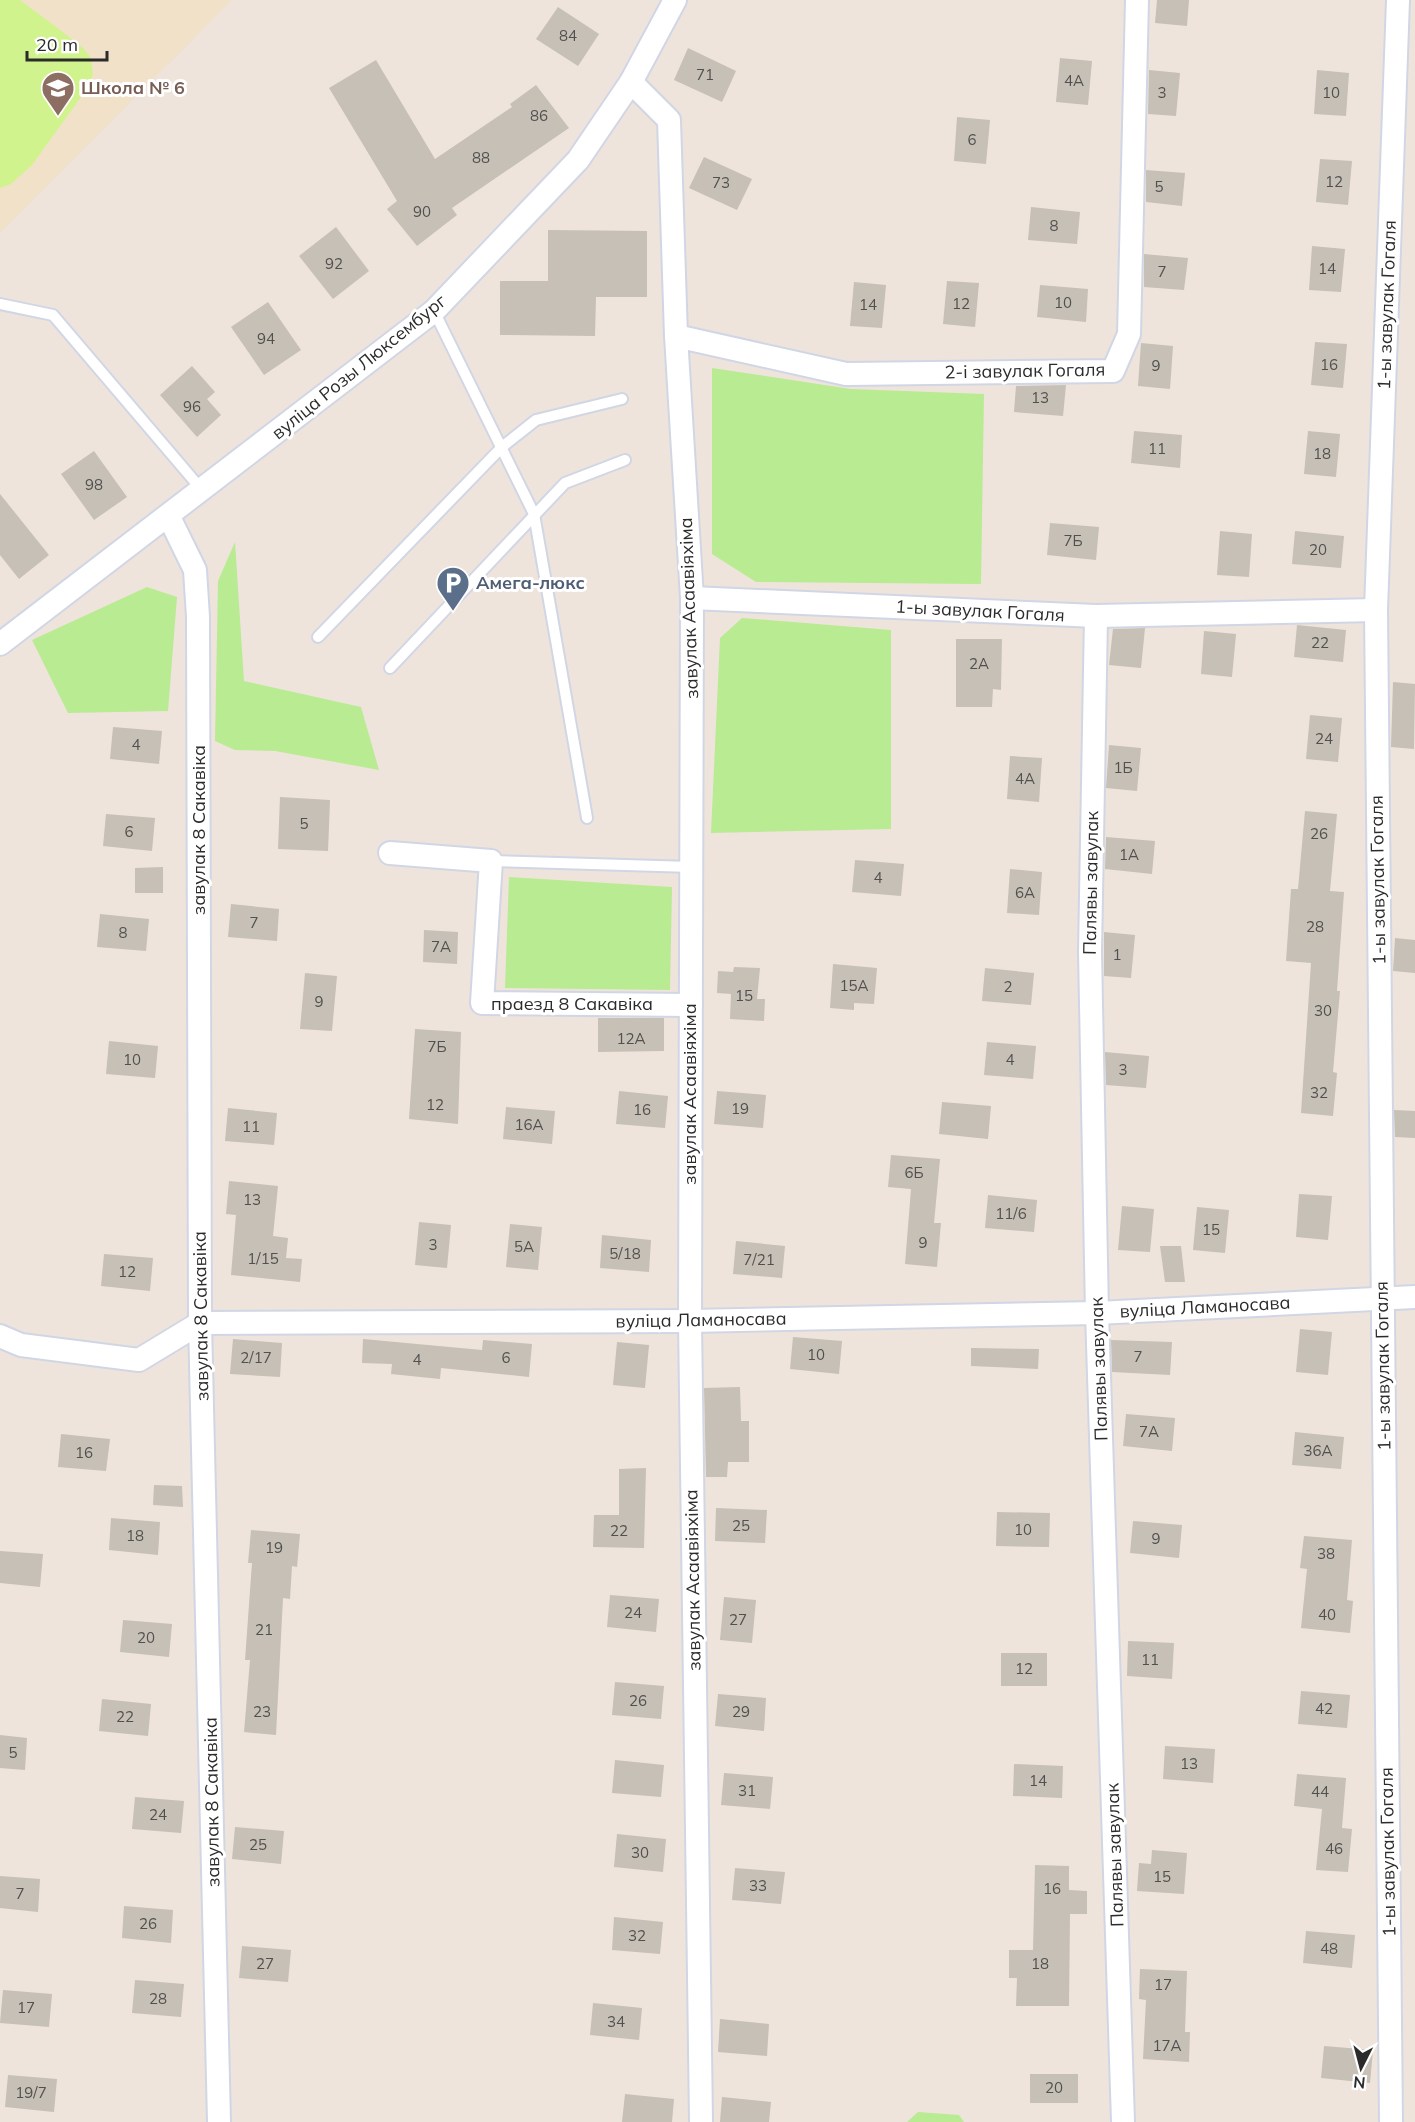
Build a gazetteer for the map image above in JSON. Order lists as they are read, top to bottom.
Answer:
{
  "streets": {
    "street": [
      "1-ы завулак Гогаля",
      "вуліца Розы Люксембург",
      "2-і завулак Гогаля",
      "завулак Асаавіяхіма",
      "завулак 8 Сакавіка",
      "Палявы завулак",
      "праезд 8 Сакавіка",
      "вуліца Ламаносава"
    ]
  },
  "crossings": [
    ["1-ы завулак Гогаля", "завулак Асаавіяхіма"],
    ["1-ы завулак Гогаля", "Палявы завулак"],
    ["1-ы завулак Гогаля", "вуліца Ламаносава"],
    ["вуліца Розы Люксембург", "завулак Асаавіяхіма"],
    ["вуліца Розы Люксембург", "завулак 8 Сакавіка"],
    ["2-і завулак Гогаля", "завулак Асаавіяхіма"],
    ["завулак Асаавіяхіма", "праезд 8 Сакавіка"],
    ["завулак Асаавіяхіма", "вуліца Ламаносава"],
    ["завулак 8 Сакавіка", "вуліца Ламаносава"],
    ["Палявы завулак", "вуліца Ламаносава"]
  ],
  "places": {
    "school or university": ["Школа № 6"],
    "parking": ["Амега-люкс"]
  },
  "house_numbers": [
    "84",
    "71",
    "4А",
    "3",
    "10",
    "86",
    "6",
    "88",
    "12",
    "73",
    "5",
    "90",
    "8",
    "92",
    "14",
    "7",
    "10",
    "12",
    "14",
    "94",
    "16",
    "9",
    "13",
    "96",
    "11",
    "18",
    "98",
    "7Б",
    "20",
    "22",
    "2А",
    "24",
    "4",
    "1Б",
    "4А",
    "5",
    "6",
    "26",
    "1А",
    "4",
    "6А",
    "7",
    "28",
    "8",
    "7А",
    "1",
    "15А",
    "2",
    "15",
    "9",
    "30",
    "12А",
    "7Б",
    "10",
    "4",
    "3",
    "32",
    "12",
    "19",
    "16",
    "16А",
    "11",
    "6Б",
    "13",
    "11/6",
    "15",
    "9",
    "3",
    "5А",
    "5/18",
    "1/15",
    "7/21",
    "12",
    "10",
    "7",
    "2/17",
    "6",
    "4",
    "7А",
    "36А",
    "16",
    "25",
    "10",
    "22",
    "18",
    "9",
    "19",
    "38",
    "24",
    "40",
    "27",
    "21",
    "20",
    "11",
    "12",
    "26",
    "42",
    "23",
    "29",
    "22",
    "5",
    "13",
    "14",
    "31",
    "44",
    "24",
    "25",
    "46",
    "30",
    "15",
    "33",
    "16",
    "7",
    "26",
    "32",
    "48",
    "27",
    "18",
    "17",
    "28",
    "17",
    "34",
    "17А",
    "20",
    "19/7"
  ],
  "scale_bar": "20 m",
  "north": "bottom"
}
